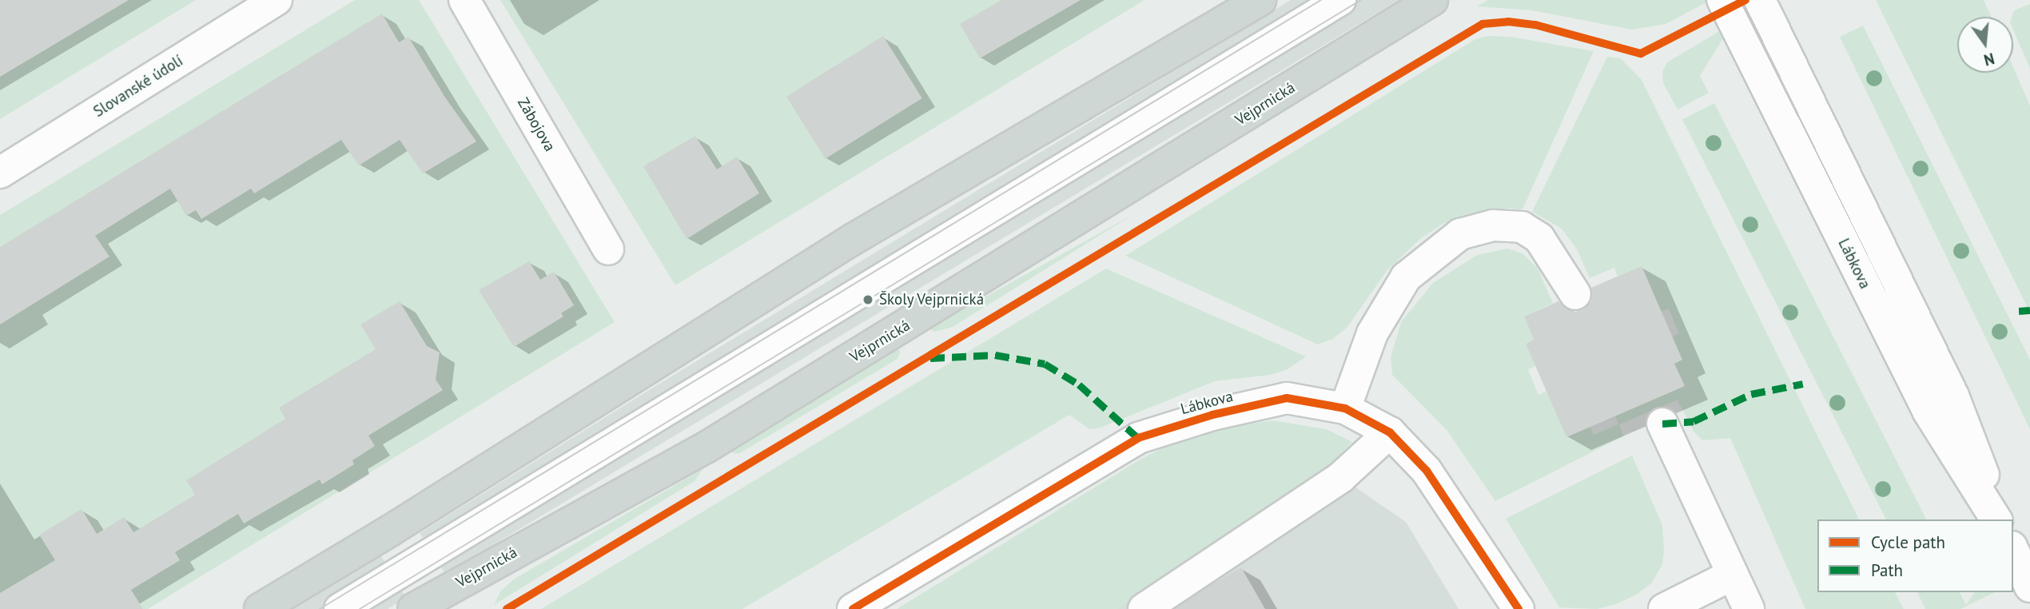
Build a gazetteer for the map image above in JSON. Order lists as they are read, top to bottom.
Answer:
{
  "streets": {
    "main road": ["Vejprnická"],
    "street": ["Slovanské údolí", "Zábojova", "Lábkova"]
  },
  "places": ["Školy Vejprnická"],
  "legend": ["Cycle path", "Path"],
  "north": "bottom"
}
